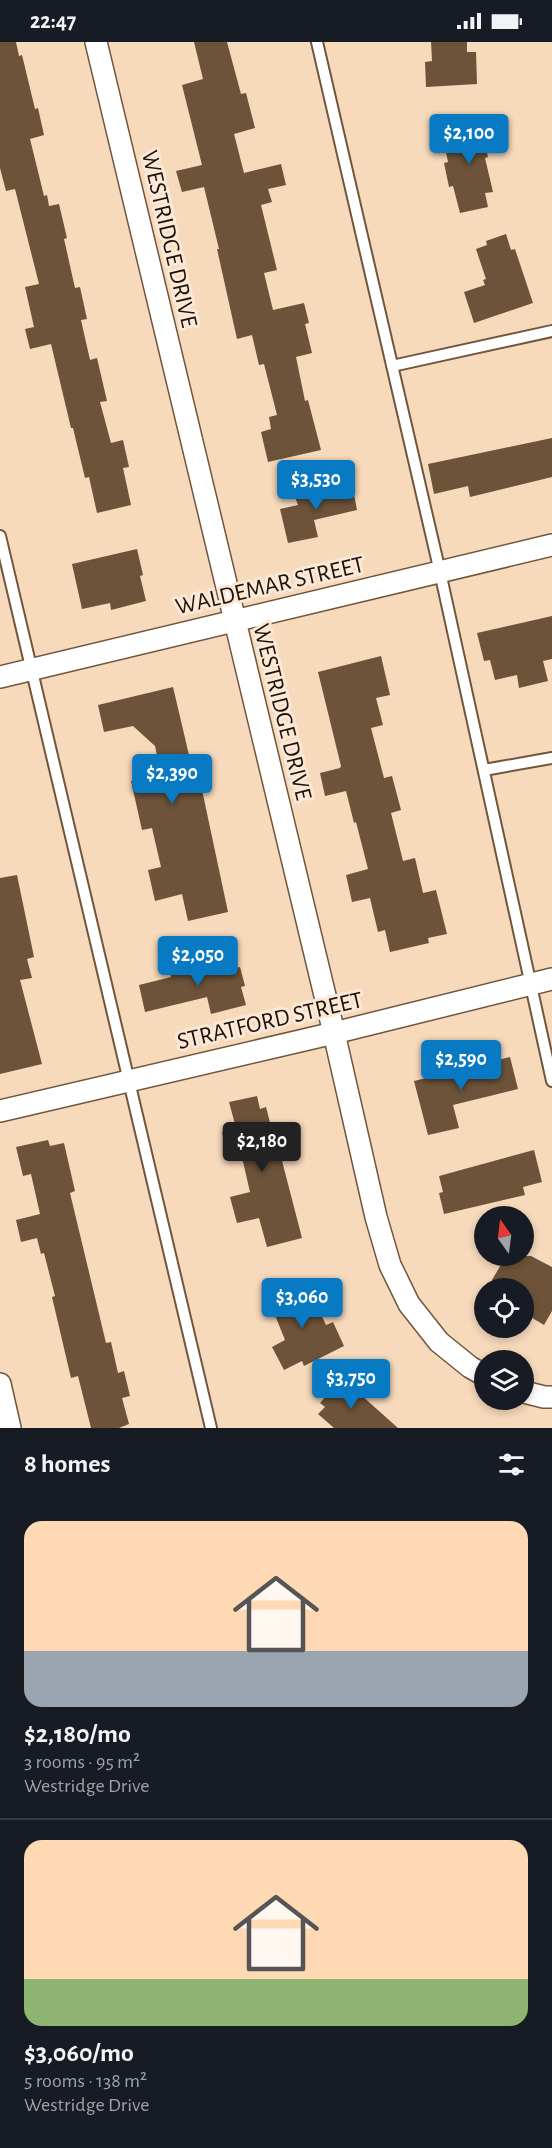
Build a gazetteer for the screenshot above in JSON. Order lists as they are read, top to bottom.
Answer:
{
  "streets": {
    "street": ["WESTRIDGE DRIVE", "WALDEMAR STREET", "STRATFORD STREET"]
  },
  "crossings": [
    ["WESTRIDGE DRIVE", "WALDEMAR STREET"],
    ["WESTRIDGE DRIVE", "STRATFORD STREET"]
  ],
  "north": "top",
  "page": {
    "status": "22:47",
    "price": [
      "$2,100",
      "$3,530",
      "$2,390",
      "$2,050",
      "$2,590",
      "$2,180",
      "$3,060",
      "$3,750"
    ],
    "heading": "8 homes",
    "list": [
      {
        "name": "$2,180/mo",
        "note": "3 rooms · 95 m² · Westridge Drive"
      },
      {
        "name": "$3,060/mo",
        "note": "5 rooms · 138 m² · Westridge Drive"
      }
    ]
  }
}
